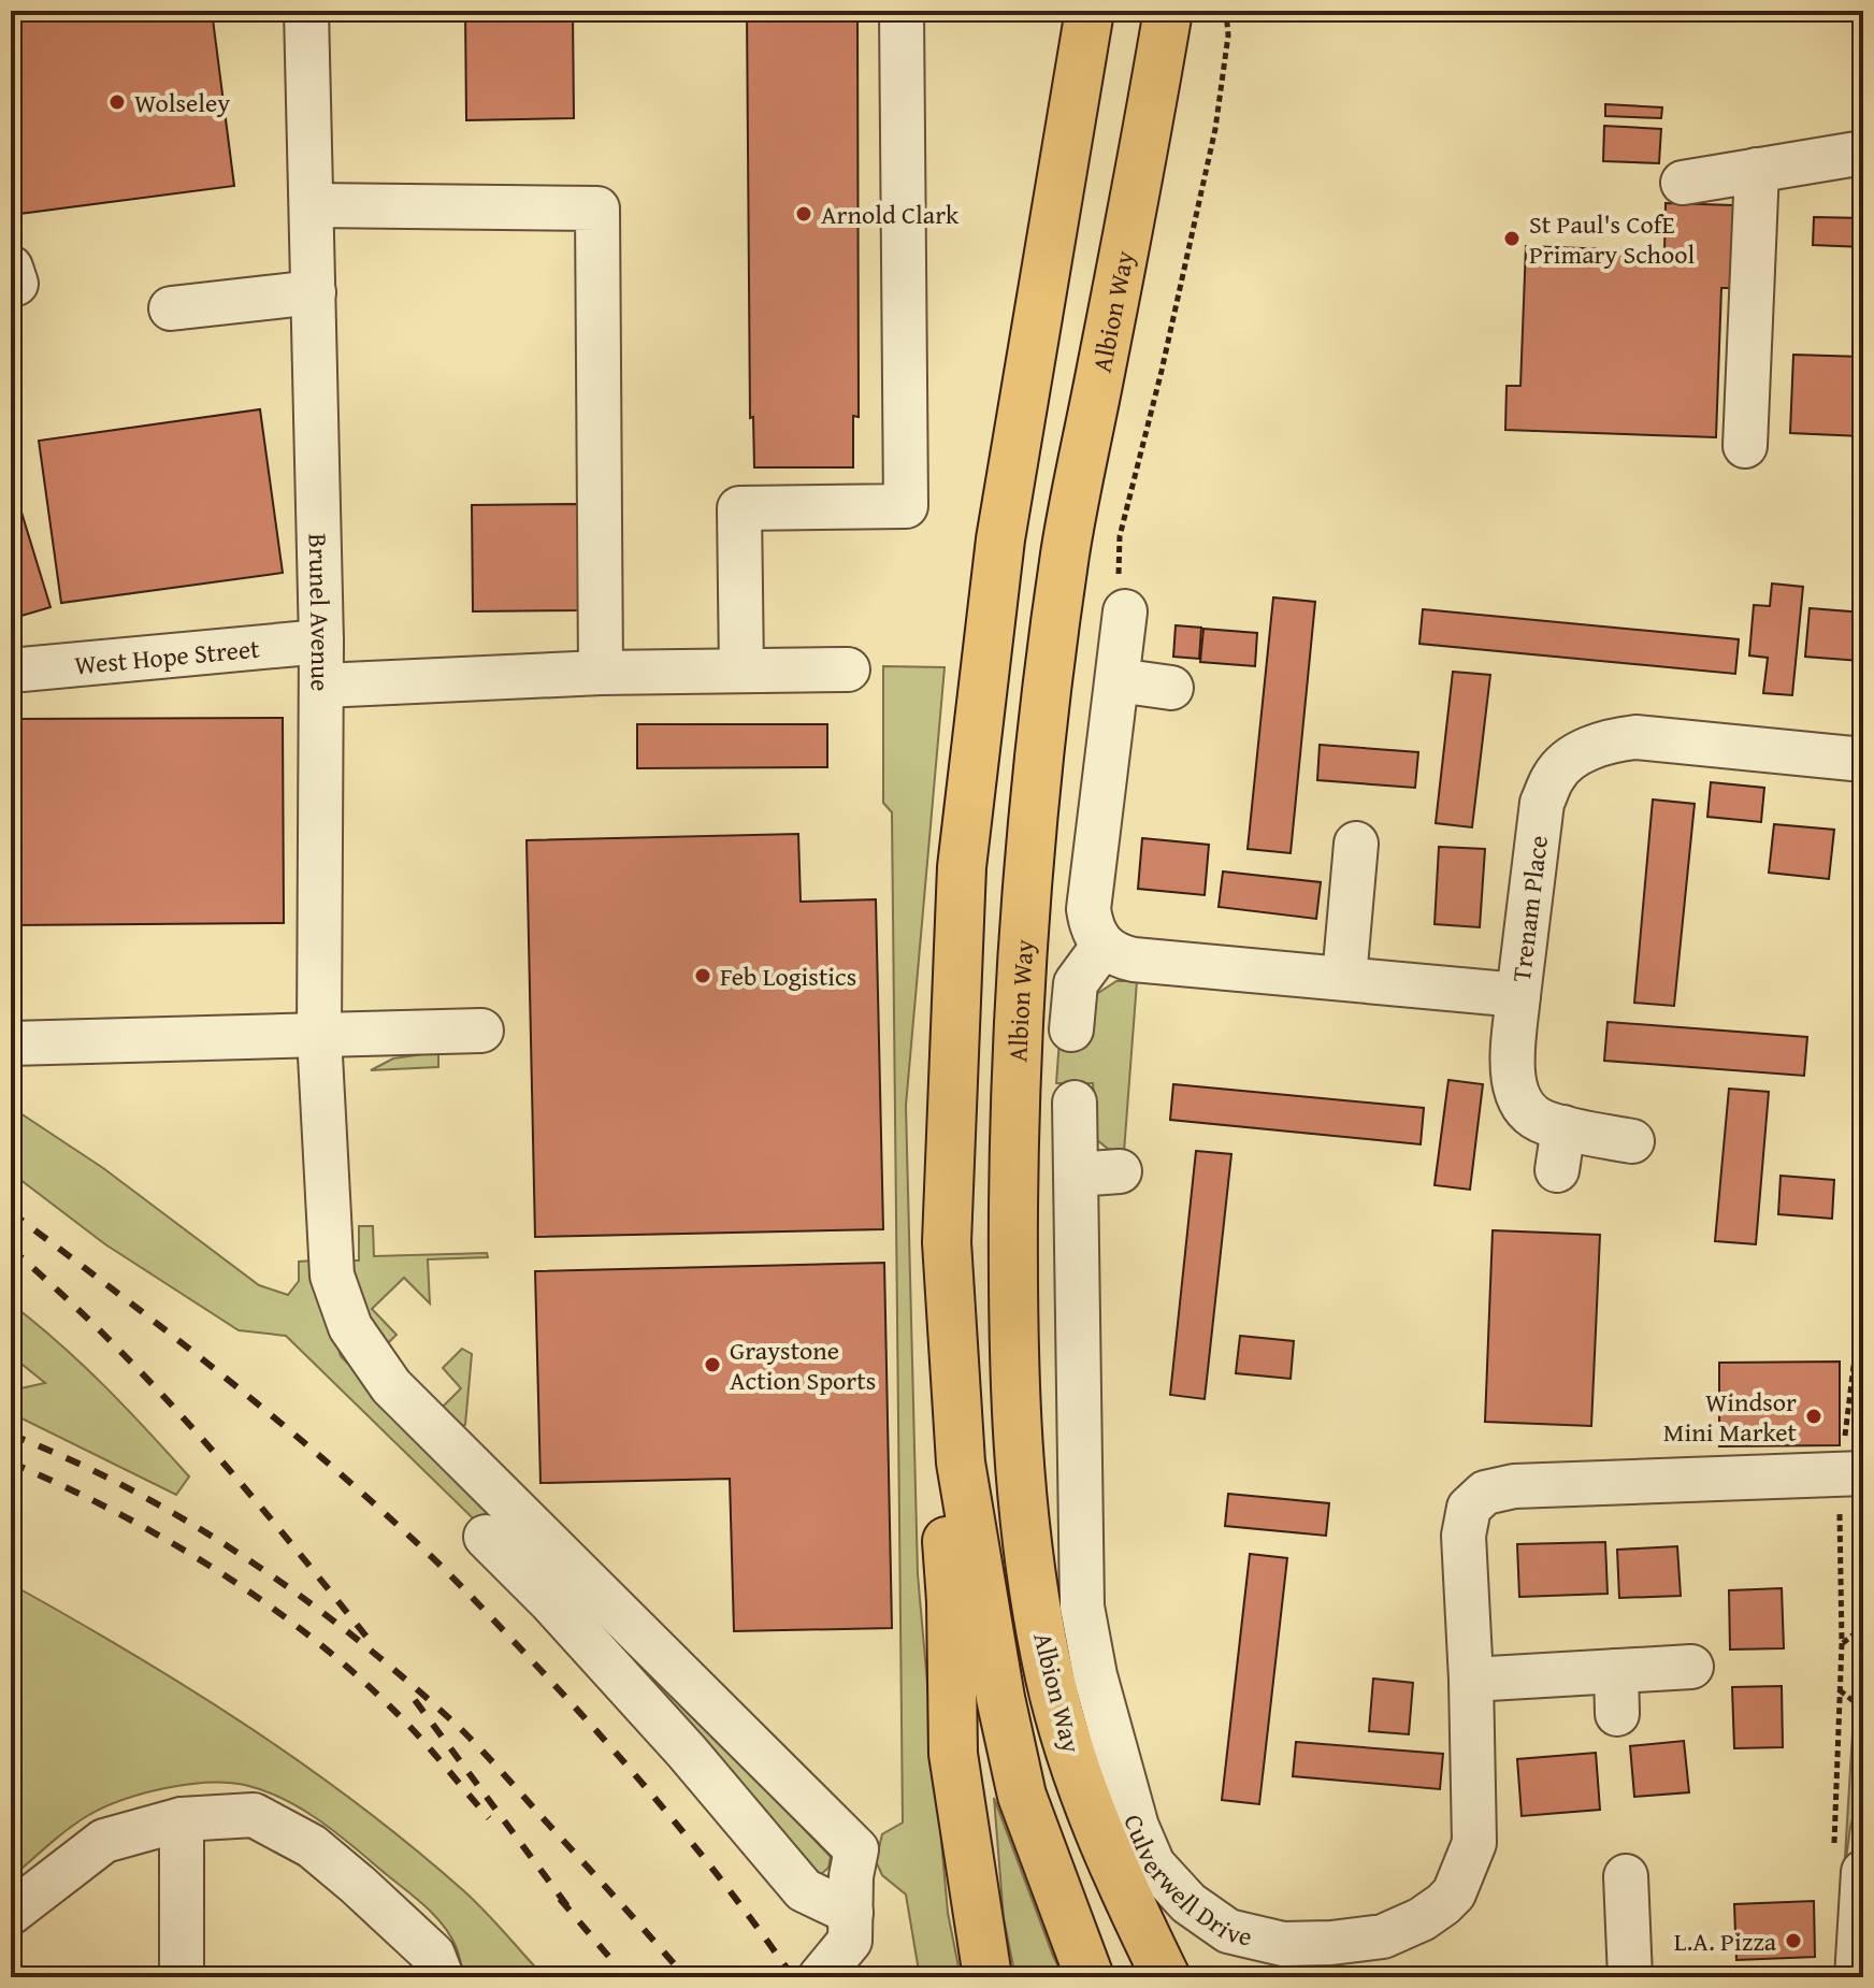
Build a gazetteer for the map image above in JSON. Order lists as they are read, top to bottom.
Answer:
{
  "streets": {
    "highway": ["Albion Way"],
    "street": [
      "Brunel Avenue",
      "West Hope Street",
      "Trenam Place",
      "Culverwell Drive"
    ]
  },
  "crossings": [
    ["Brunel Avenue", "West Hope Street"]
  ],
  "places": [
    "Wolseley",
    "Arnold Clark",
    "St Paul's CofE Primary School",
    "Feb Logistics",
    "Graystone Action Sports",
    "Windsor Mini Market",
    "L.A. Pizza"
  ]
}
